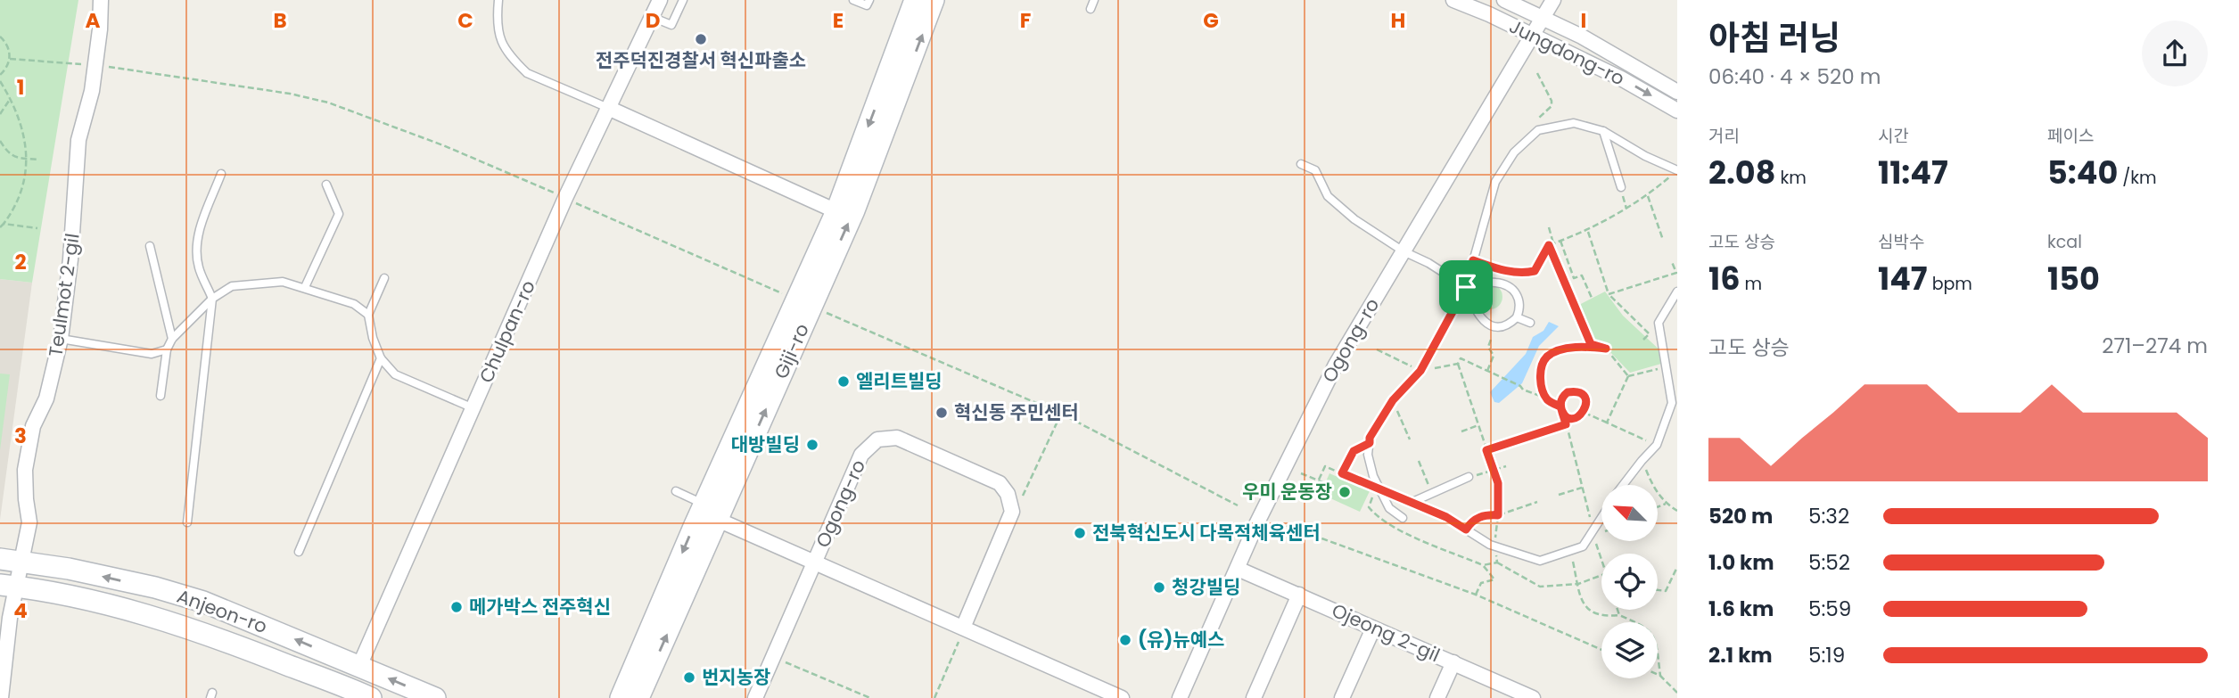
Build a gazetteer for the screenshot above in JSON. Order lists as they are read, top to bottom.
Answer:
{
  "streets": {
    "street": [
      "Jungdong-ro",
      "Teulmot 2-gil",
      "Chulpan-ro",
      "Ogong-ro",
      "Giji-ro",
      "Anjeon-ro",
      "Ojeong 2-gil"
    ]
  },
  "crossings": [
    ["Jungdong-ro", "Ogong-ro"],
    ["Teulmot 2-gil", "Anjeon-ro"],
    ["Chulpan-ro", "Anjeon-ro"],
    ["Ogong-ro", "Giji-ro"],
    ["Ogong-ro", "Ojeong 2-gil"]
  ],
  "places": [
    "전주덕진경찰서 혁신파출소",
    "엘리트빌딩",
    "혁신동 주민센터",
    "대방빌딩",
    "우미 운동장",
    "전북혁신도시 다목적체육센터",
    "청강빌딩",
    "메가박스 전주혁신",
    "(유)뉴예스",
    "번지농장"
  ],
  "north": "top left",
  "page": {
    "heading": ["아침 러닝", "06:40 · 4 × 520 m"],
    "stats": [
      ["거리", "2.08 km"],
      ["시간", "11:47"],
      ["페이스", "5:40 /km"],
      ["고도 상승", "16 m"],
      ["심박수", "147 bpm"],
      ["kcal", "150"]
    ],
    "chart": ["고도 상승", "271–274 m"],
    "list": [
      {
        "name": "520 m",
        "note": "5:32"
      },
      {
        "name": "1.0 km",
        "note": "5:52"
      },
      {
        "name": "1.6 km",
        "note": "5:59"
      },
      {
        "name": "2.1 km",
        "note": "5:19"
      }
    ]
  },
  "grid": {
    "columns": [
      "A",
      "B",
      "C",
      "D",
      "E",
      "F",
      "G",
      "H",
      "I"
    ],
    "rows": [
      "1",
      "2",
      "3",
      "4"
    ]
  }
}
